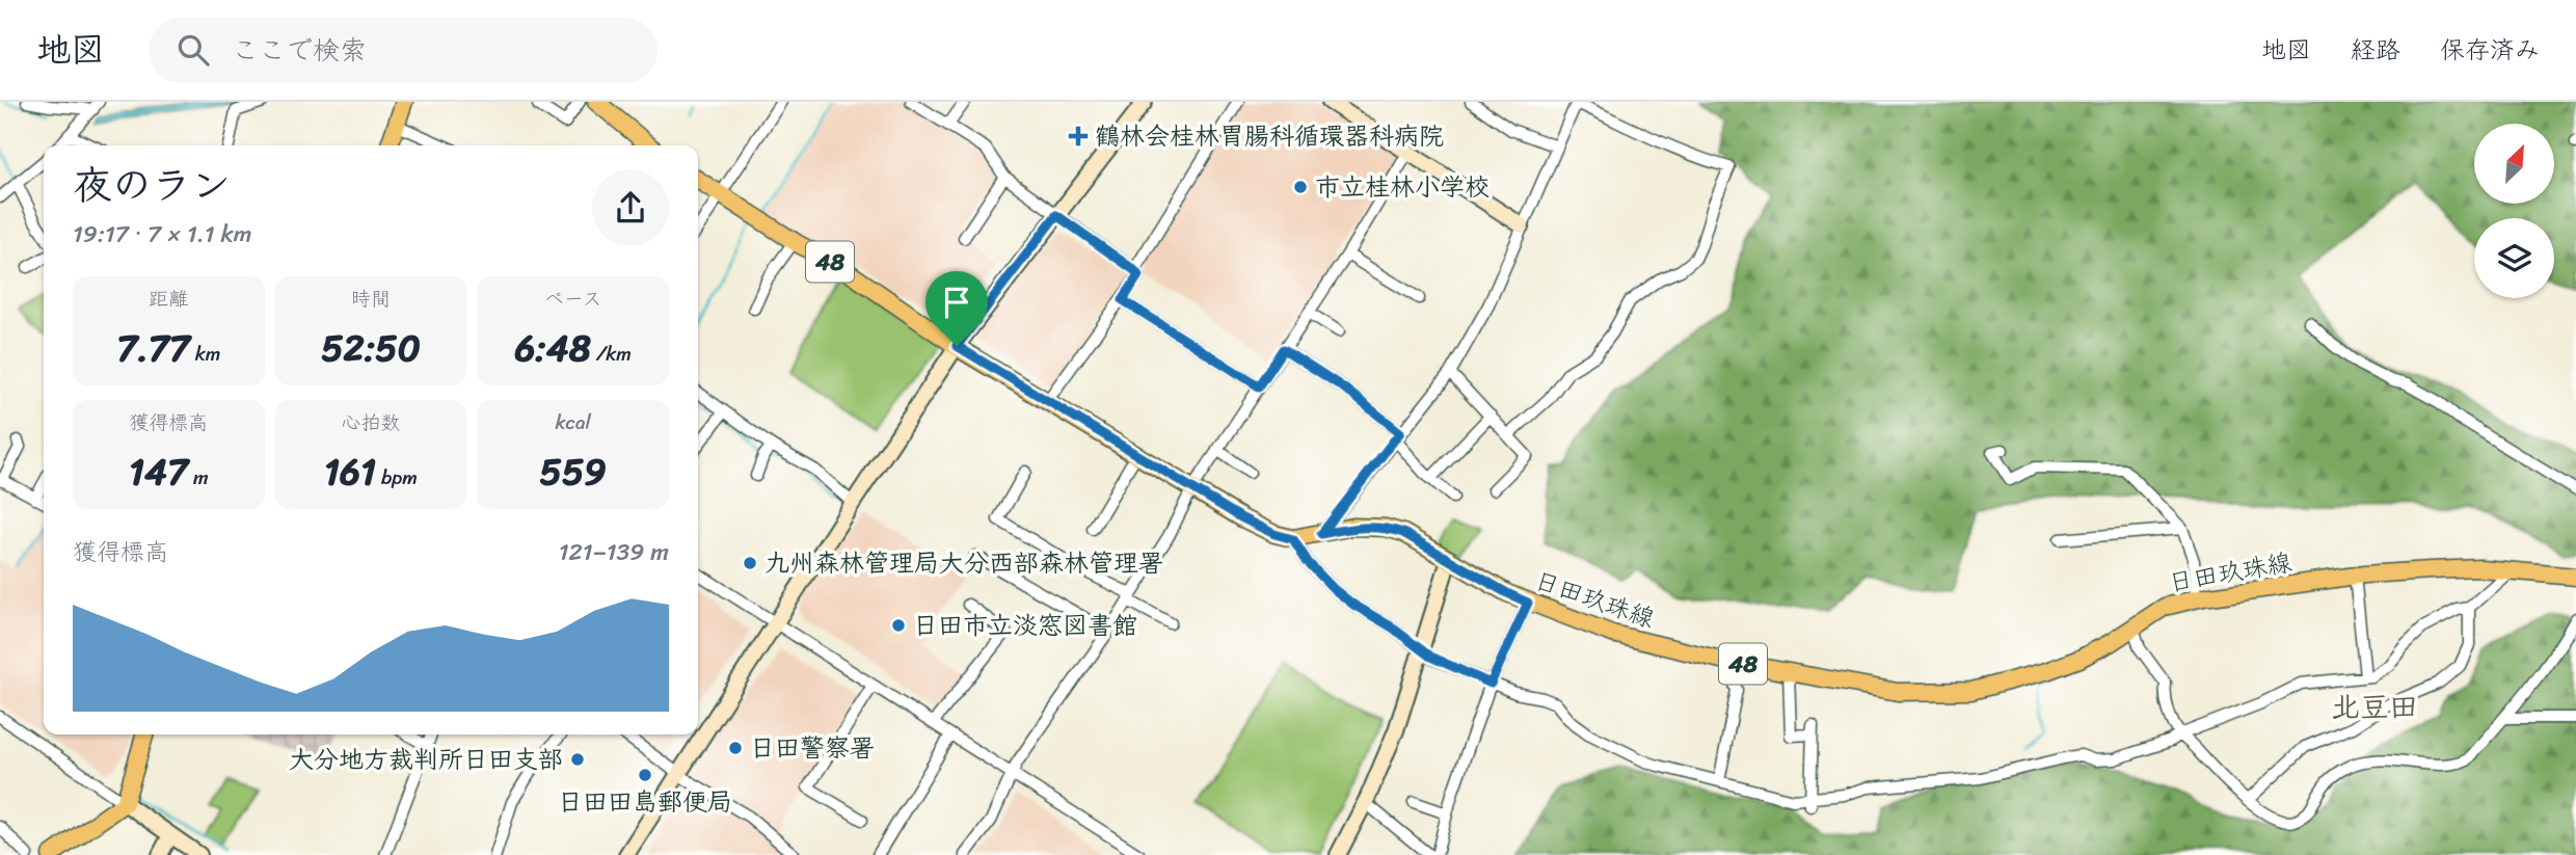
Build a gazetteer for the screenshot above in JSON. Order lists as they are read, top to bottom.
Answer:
{
  "streets": {
    "main road": ["48", "日田玖珠線"]
  },
  "crossings": [
    ["48", "日田玖珠線"]
  ],
  "districts": ["北豆田"],
  "places": {
    "health": ["鶴林会桂林胃腸科循環器科病院"],
    "other": [
      "市立桂林小学校",
      "九州森林管理局大分西部森林管理署",
      "日田市立淡窓図書館",
      "日田警察署",
      "大分地方裁判所日田支部",
      "日田田島郵便局"
    ]
  },
  "north": "top right",
  "page": {
    "header": "地図",
    "search": "ここで検索",
    "nav": ["地図", "経路", "保存済み"],
    "heading": ["夜のラン", "19:17 · 7 × 1.1 km"],
    "stats": [
      ["距離", "7.77 km"],
      ["時間", "52:50"],
      ["ペース", "6:48 /km"],
      ["獲得標高", "147 m"],
      ["心拍数", "161 bpm"],
      ["kcal", "559"]
    ],
    "chart": ["獲得標高", "121–139 m"]
  }
}
